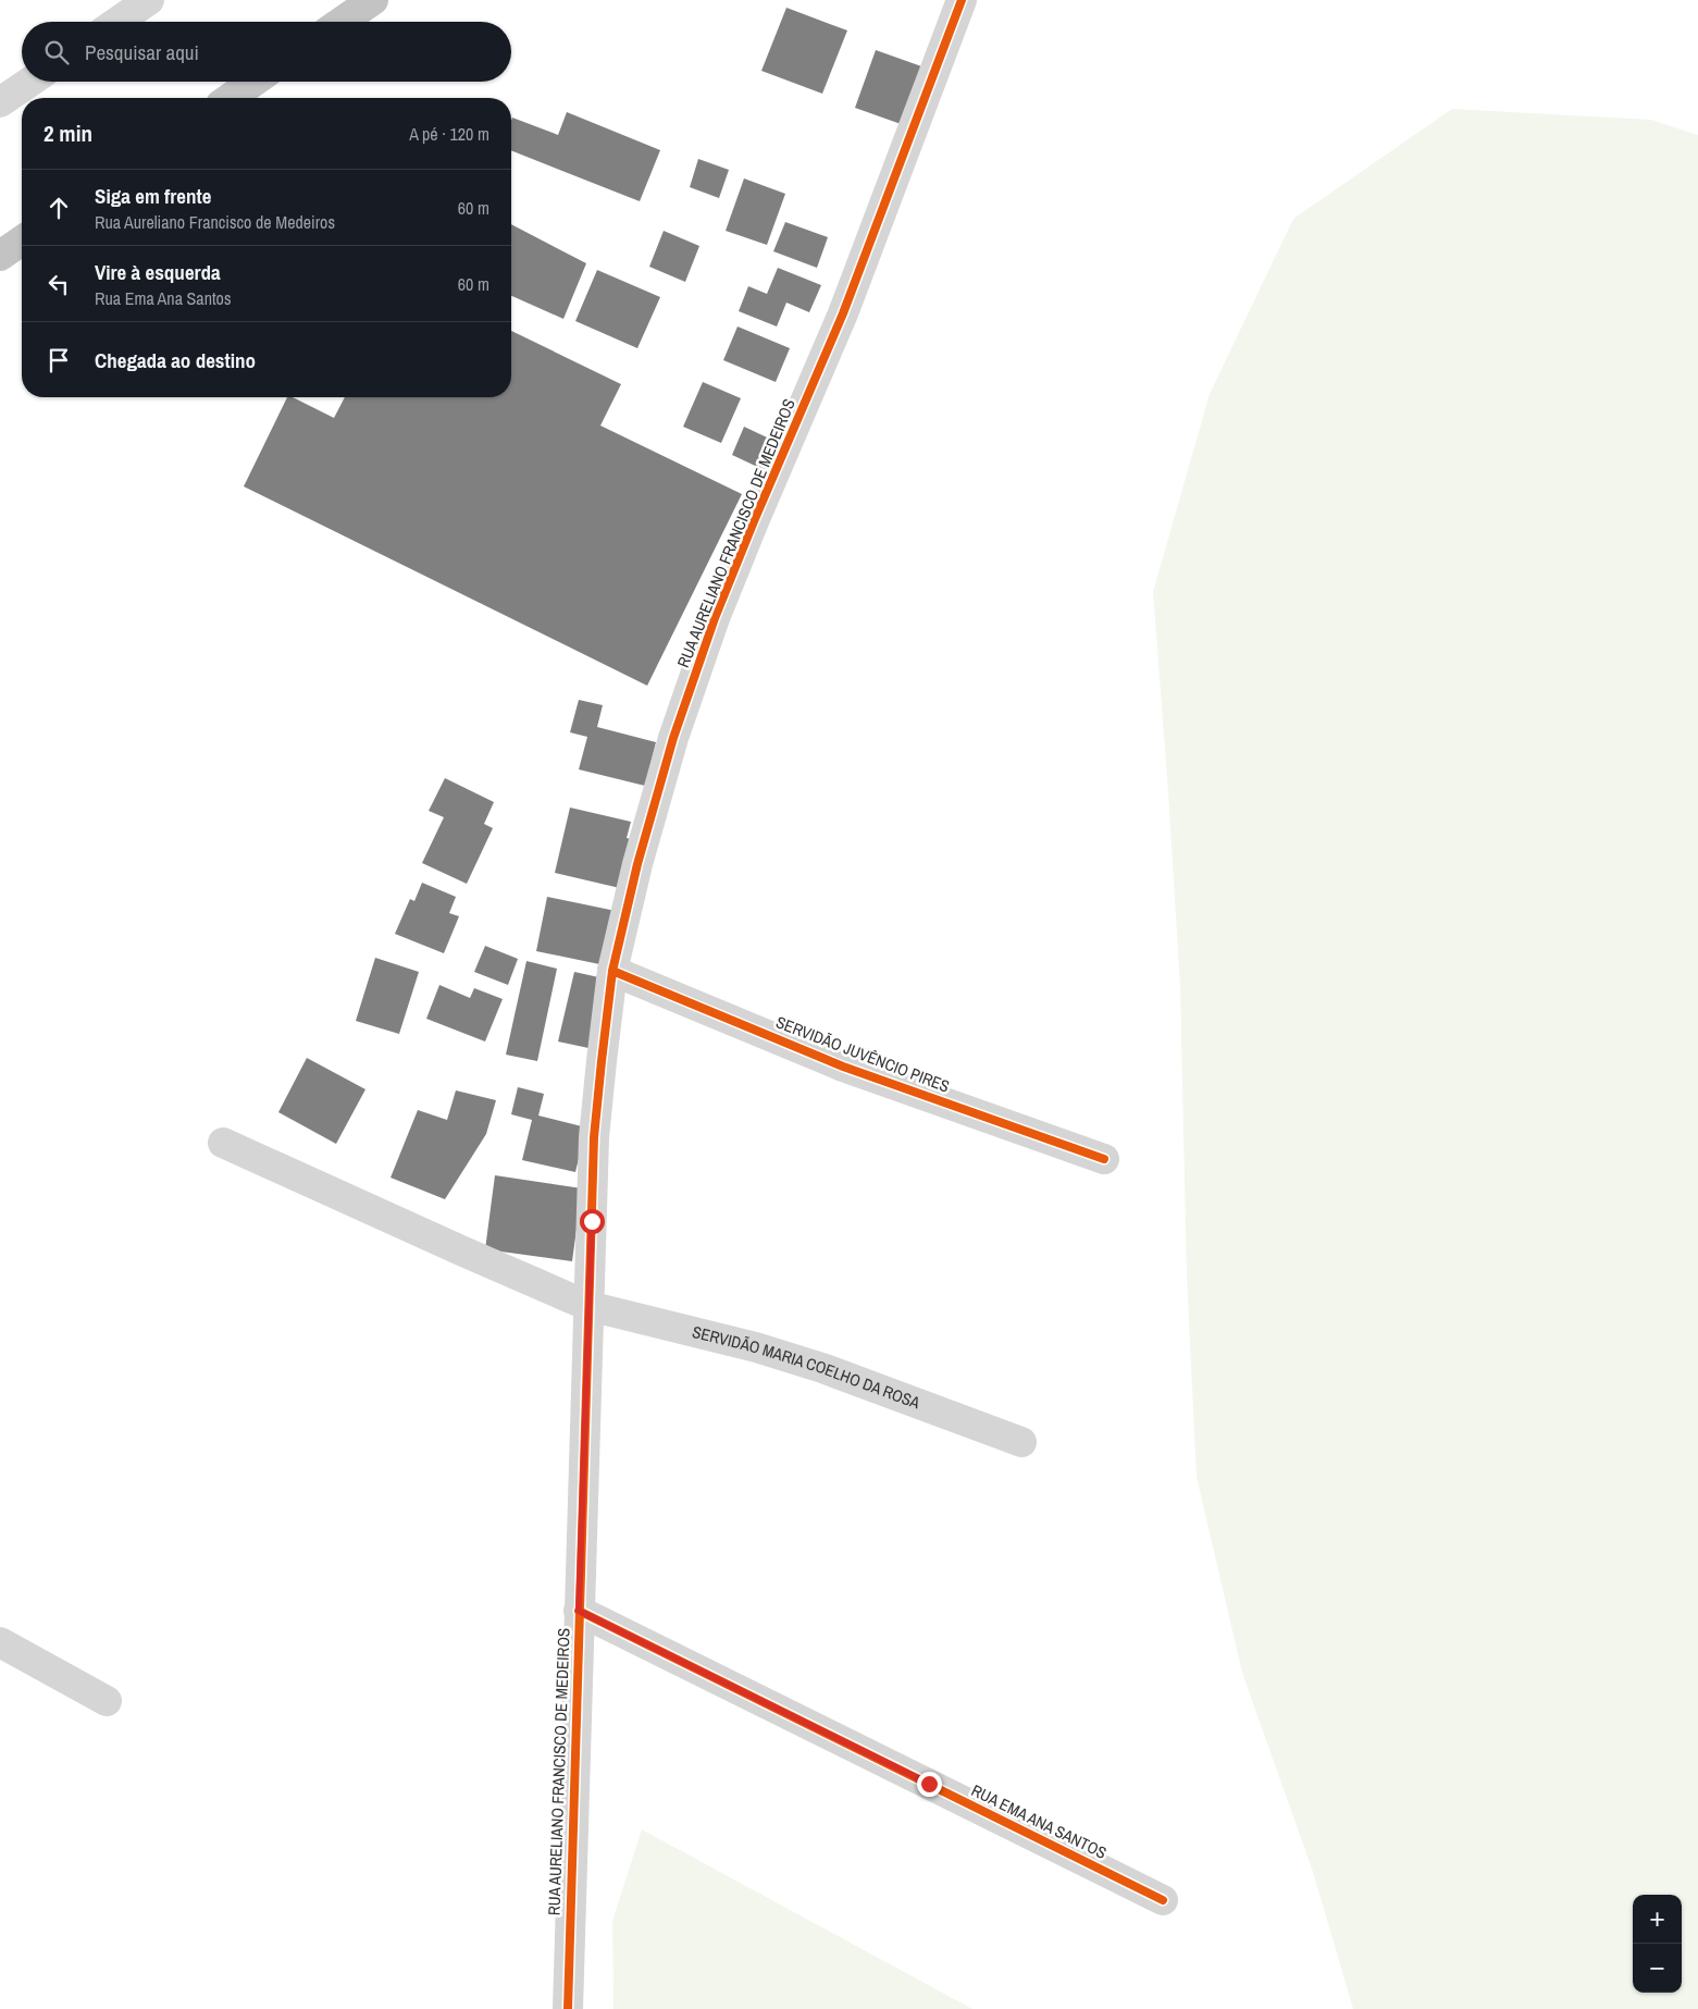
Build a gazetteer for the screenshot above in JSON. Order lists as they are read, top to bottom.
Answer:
{
  "streets": {
    "street": [
      "RUA AURELIANO FRANCISCO DE MEDEIROS",
      "SERVIDÃO JUVÊNCIO PIRES",
      "SERVIDÃO MARIA COELHO DA ROSA",
      "RUA EMA ANA SANTOS"
    ]
  },
  "crossings": [
    ["RUA AURELIANO FRANCISCO DE MEDEIROS", "SERVIDÃO JUVÊNCIO PIRES"],
    ["RUA AURELIANO FRANCISCO DE MEDEIROS", "SERVIDÃO MARIA COELHO DA ROSA"],
    ["RUA AURELIANO FRANCISCO DE MEDEIROS", "RUA EMA ANA SANTOS"]
  ],
  "page": {
    "search": "Pesquisar aqui",
    "heading": ["2 min", "A pé · 120 m"],
    "list": [
      ["Siga em frente", "Rua Aureliano Francisco de Medeiros", "60 m"],
      ["Vire à esquerda", "Rua Ema Ana Santos", "60 m"],
      "Chegada ao destino"
    ],
    "map_buttons": ["+", "−"]
  }
}
